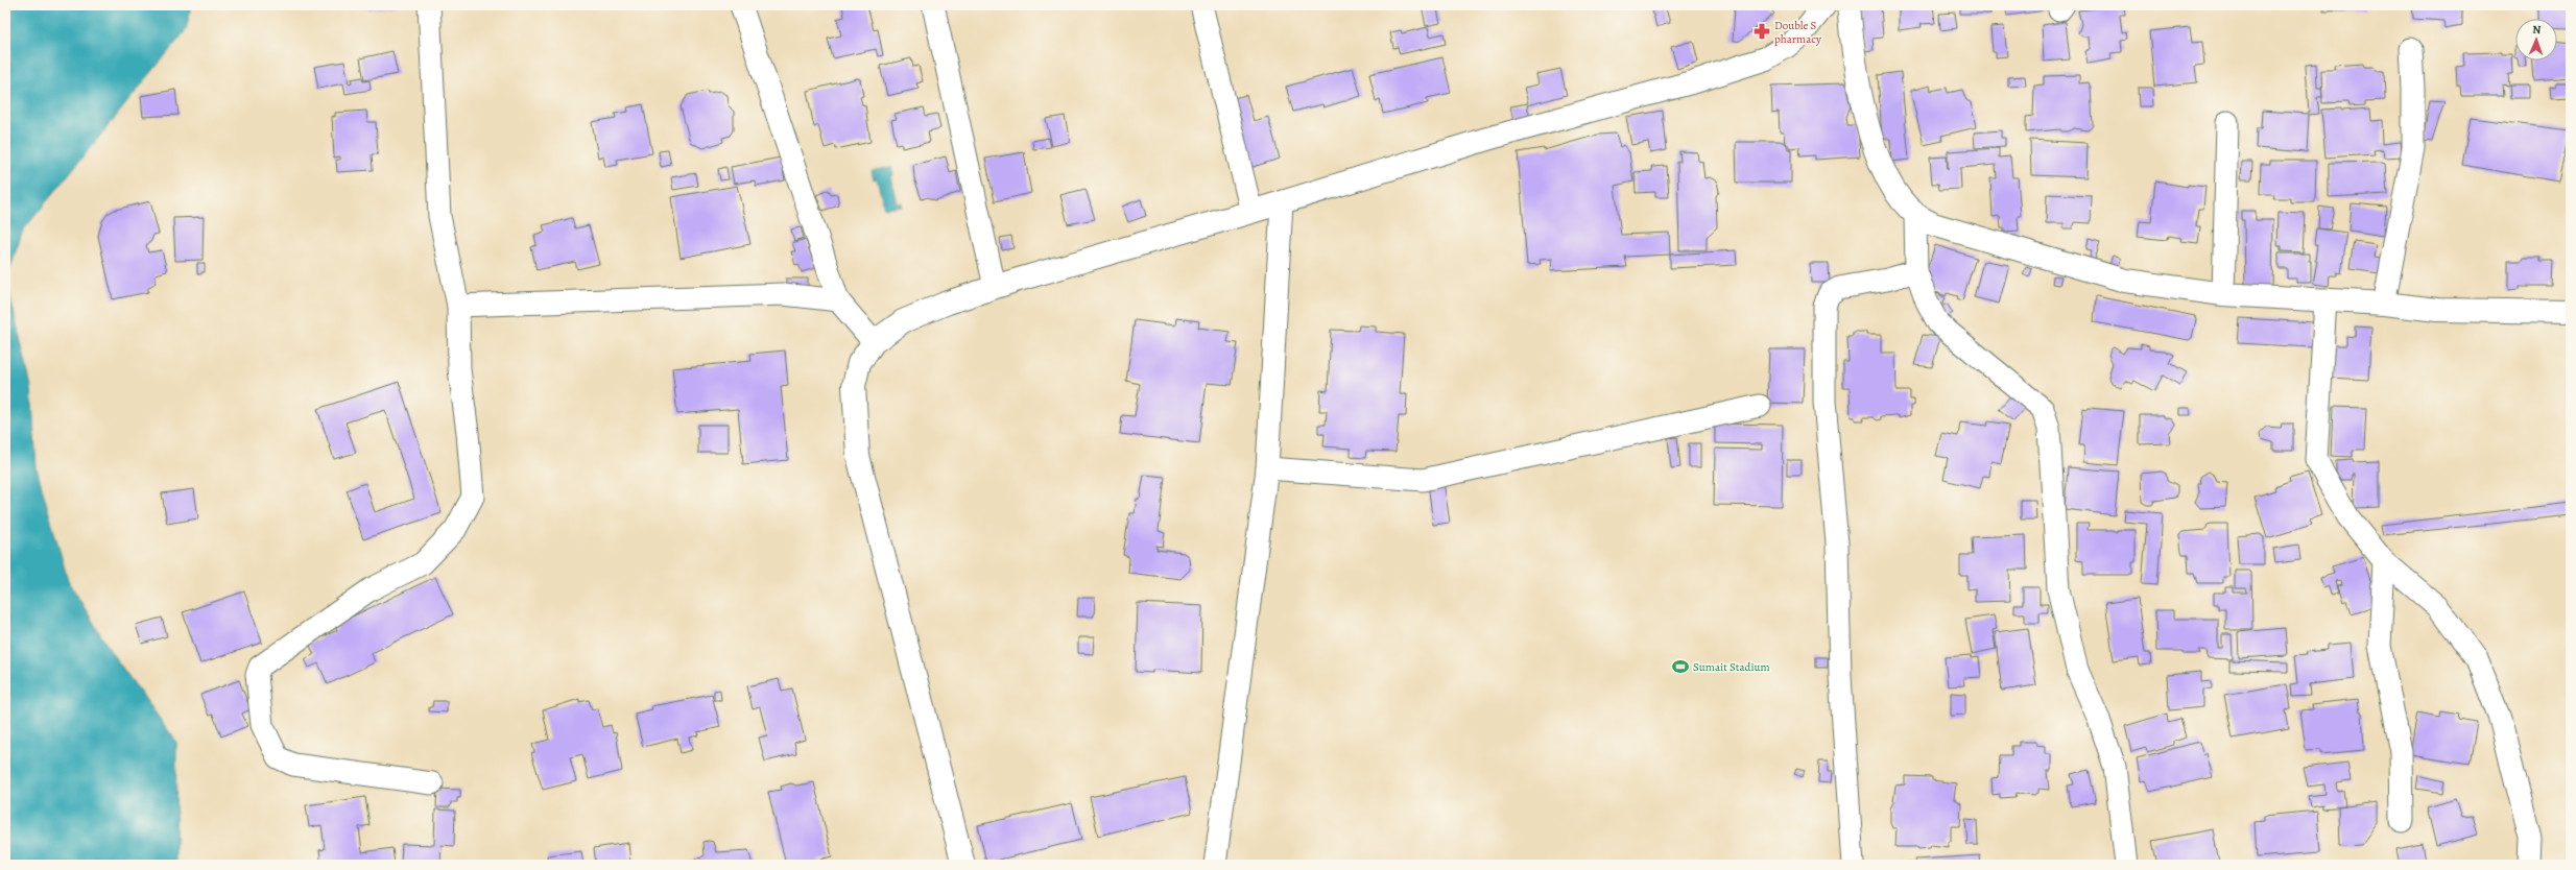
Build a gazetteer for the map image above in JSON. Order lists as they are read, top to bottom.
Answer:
{
  "places": {
    "pharmacy": ["Double S pharmacy"],
    "sports": ["Sumait Stadium"]
  },
  "north": "top"
}
